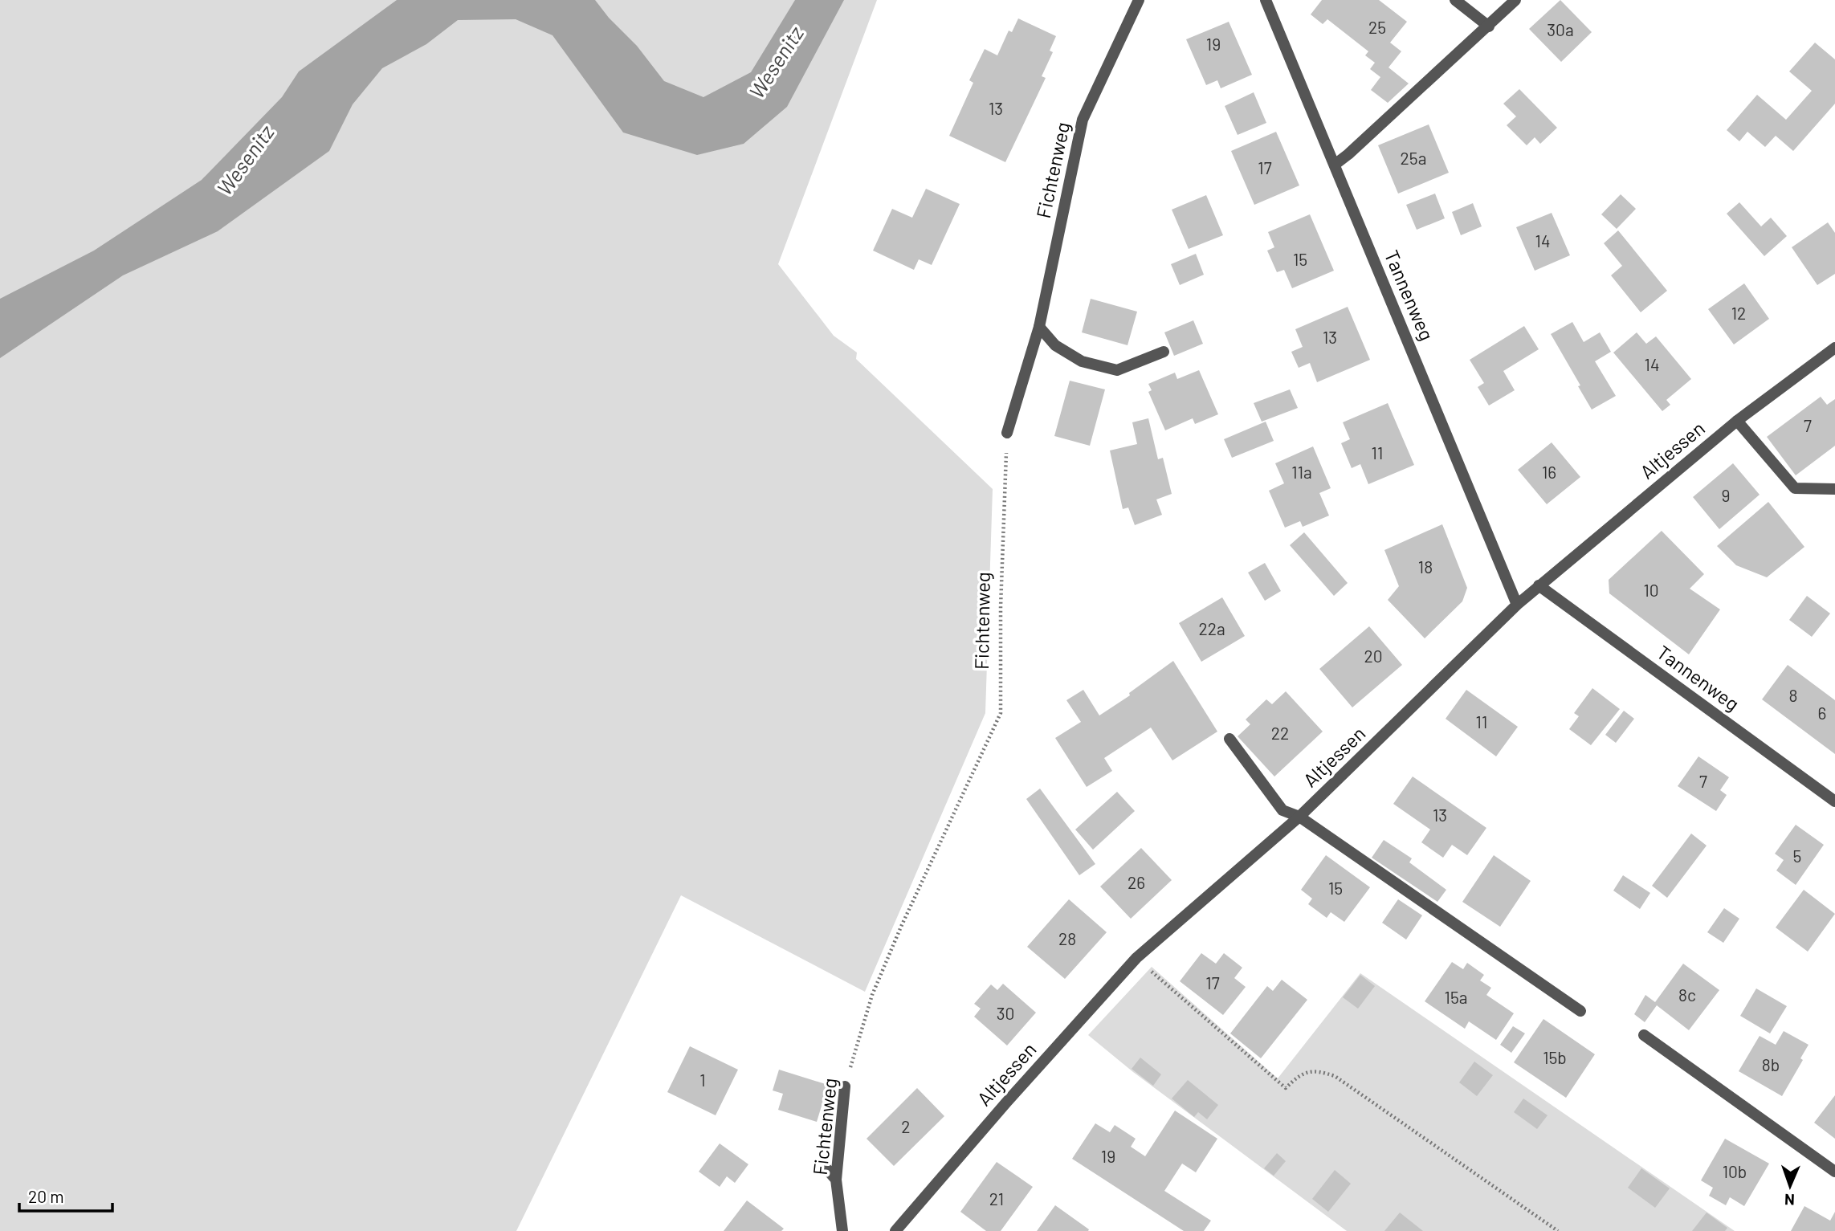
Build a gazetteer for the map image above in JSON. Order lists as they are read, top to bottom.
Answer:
{
  "streets": {
    "street": ["Fichtenweg", "Tannenweg", "Altjessen"]
  },
  "crossings": [
    ["Tannenweg", "Altjessen"]
  ],
  "water": ["Wesenitz"],
  "house_numbers": [
    "25",
    "30a",
    "19",
    "13",
    "25a",
    "17",
    "14",
    "15",
    "12",
    "13",
    "14",
    "7",
    "11",
    "11a",
    "16",
    "9",
    "18",
    "10",
    "22a",
    "20",
    "8",
    "6",
    "11",
    "22",
    "7",
    "13",
    "5",
    "26",
    "15",
    "28",
    "17",
    "8c",
    "15a",
    "30",
    "15b",
    "8b",
    "1",
    "2",
    "19",
    "10b",
    "21"
  ],
  "scale_bar": "20 m",
  "north": "bottom"
}
